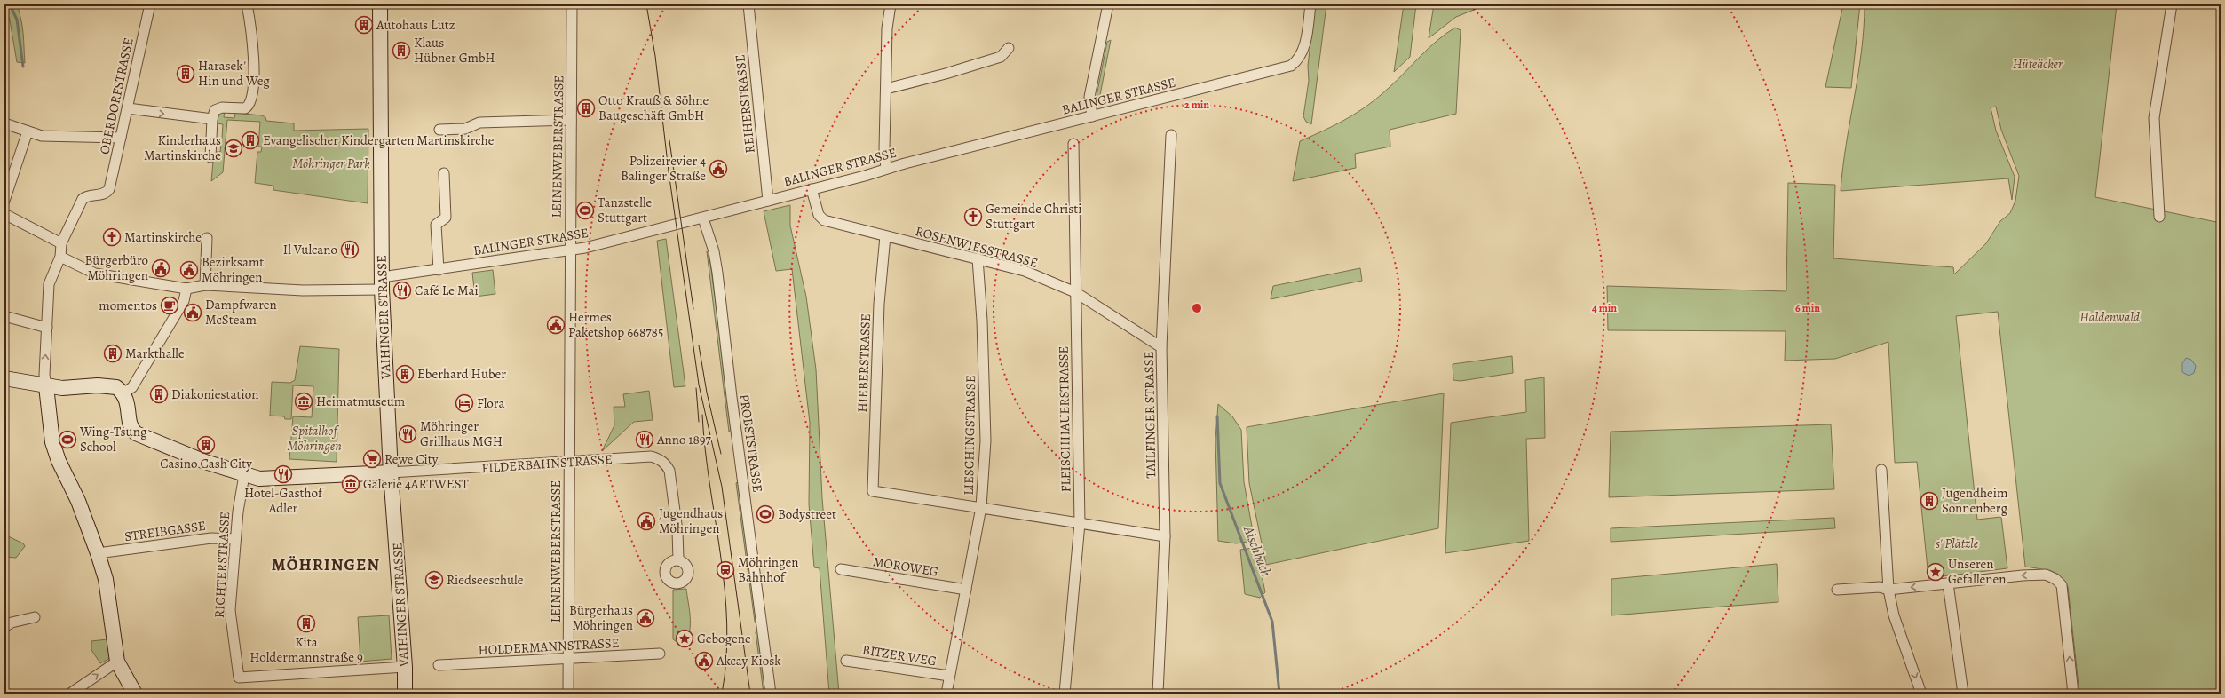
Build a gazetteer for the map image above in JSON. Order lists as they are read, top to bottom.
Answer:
{
  "streets": {
    "main road": ["VAIHINGER STRASSE", "FILDERBAHNSTRASSE"],
    "street": [
      "OBERDORFSTRASSE",
      "BALINGER STRASSE",
      "REIHERSTRASSE",
      "LEINENWEBERSTRASSE",
      "ROSENWIESSTRASSE",
      "HIEBERSTRASSE",
      "TAILFINGER STRASSE",
      "FLEISCHHAUERSTRASSE",
      "LIESCHINGSTRASSE",
      "PROBSTSTRASSE",
      "STREIBGASSE",
      "RICHTERSTRASSE",
      "MOROWEG",
      "HOLDERMANNSTRASSE",
      "BITZER WEG"
    ]
  },
  "crossings": [
    ["BALINGER STRASSE", "REIHERSTRASSE"],
    ["BALINGER STRASSE", "LEINENWEBERSTRASSE"],
    ["BALINGER STRASSE", "ROSENWIESSTRASSE"],
    ["BALINGER STRASSE", "VAIHINGER STRASSE"],
    ["BALINGER STRASSE", "PROBSTSTRASSE"],
    ["LEINENWEBERSTRASSE", "FILDERBAHNSTRASSE"],
    ["LEINENWEBERSTRASSE", "HOLDERMANNSTRASSE"],
    ["ROSENWIESSTRASSE", "HIEBERSTRASSE"],
    ["ROSENWIESSTRASSE", "TAILFINGER STRASSE"],
    ["ROSENWIESSTRASSE", "FLEISCHHAUERSTRASSE"],
    ["ROSENWIESSTRASSE", "LIESCHINGSTRASSE"],
    ["VAIHINGER STRASSE", "FILDERBAHNSTRASSE"],
    ["VAIHINGER STRASSE", "RICHTERSTRASSE"],
    ["HIEBERSTRASSE", "LIESCHINGSTRASSE"],
    ["LIESCHINGSTRASSE", "MOROWEG"],
    ["LIESCHINGSTRASSE", "BITZER WEG"],
    ["FILDERBAHNSTRASSE", "RICHTERSTRASSE"],
    ["STREIBGASSE", "RICHTERSTRASSE"]
  ],
  "districts": ["MÖHRINGEN"],
  "water": ["Aischbach"],
  "parks": [
    "Hüteäcker",
    "Möhringer Park",
    "Haldenwald",
    "Spitalhof Möhringen",
    "s' Plätzle"
  ],
  "places": {
    "building": [
      "Autohaus Lutz",
      "Klaus Hübner GmbH",
      "Harasek' Hin und Weg",
      "Otto Krauß & Söhne Baugeschäft GmbH",
      "Evangelischer Kindergarten Martinskirche",
      "Markthalle",
      "Eberhard Huber",
      "Diakoniestation",
      "Casino Cash City",
      "Jugendheim Sonnenberg",
      "Kita Holdermannstraße 9"
    ],
    "school or university": ["Kinderhaus Martinskirche", "Riedseeschule"],
    "public building": [
      "Polizeirevier 4 Balinger Straße",
      "Bürgerbüro Möhringen",
      "Bezirksamt Möhringen",
      "Dampfwaren McSteam",
      "Hermes Paketshop 668785",
      "Jugendhaus Möhringen",
      "Bürgerhaus Möhringen",
      "Akcay Kiosk"
    ],
    "sports": ["Tanzstelle Stuttgart", "Wing-Tsung School", "Bodystreet"],
    "church": ["Gemeinde Christi Stuttgart", "Martinskirche"],
    "restaurant": [
      "Il Vulcano",
      "Café Le Mai",
      "Möhringer Grillhaus MGH",
      "Anno 1897",
      "Hotel-Gasthof Adler"
    ],
    "cafe": ["momentos"],
    "museum": ["Heimatmuseum", "Galerie 4ARTWEST"],
    "hotel": ["Flora"],
    "supermarket": ["Rewe City"],
    "station": ["Möhringen Bahnhof"],
    "place": ["Unseren Gefallenen", "Gebogene"]
  },
  "rings": ["2 min", "4 min", "6 min"]
}
